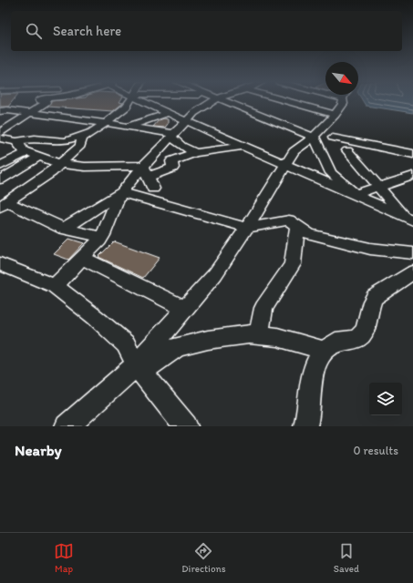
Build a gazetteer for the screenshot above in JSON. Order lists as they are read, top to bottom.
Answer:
{
  "north": "bottom right",
  "page": {
    "search": "Search here",
    "heading": ["Nearby", "0 results"],
    "nav": ["Map", "Directions", "Saved"]
  }
}
